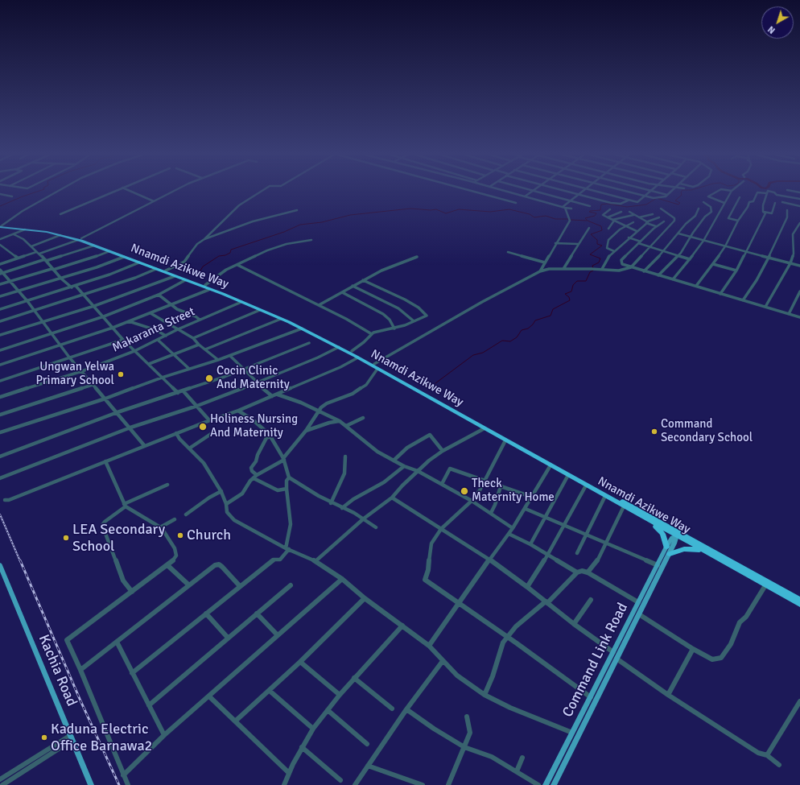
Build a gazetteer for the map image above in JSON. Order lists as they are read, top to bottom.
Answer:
{
  "streets": {
    "highway": ["Nnamdi Azikwe Way"],
    "main road": ["Command Link Road", "Kachia Road"],
    "street": ["Makaranta Street"]
  },
  "crossings": [
    ["Nnamdi Azikwe Way", "Makaranta Street"],
    ["Nnamdi Azikwe Way", "Command Link Road"]
  ],
  "places": [
    "Ungwan Yelwa Primary School",
    "Cocin Clinic And Maternity",
    "Holiness Nursing And Maternity",
    "Command Secondary School",
    "Theck Maternity Home",
    "Church",
    "LEA Secondary School",
    "Kaduna Electric Office Barnawa2"
  ],
  "north": "bottom left"
}
